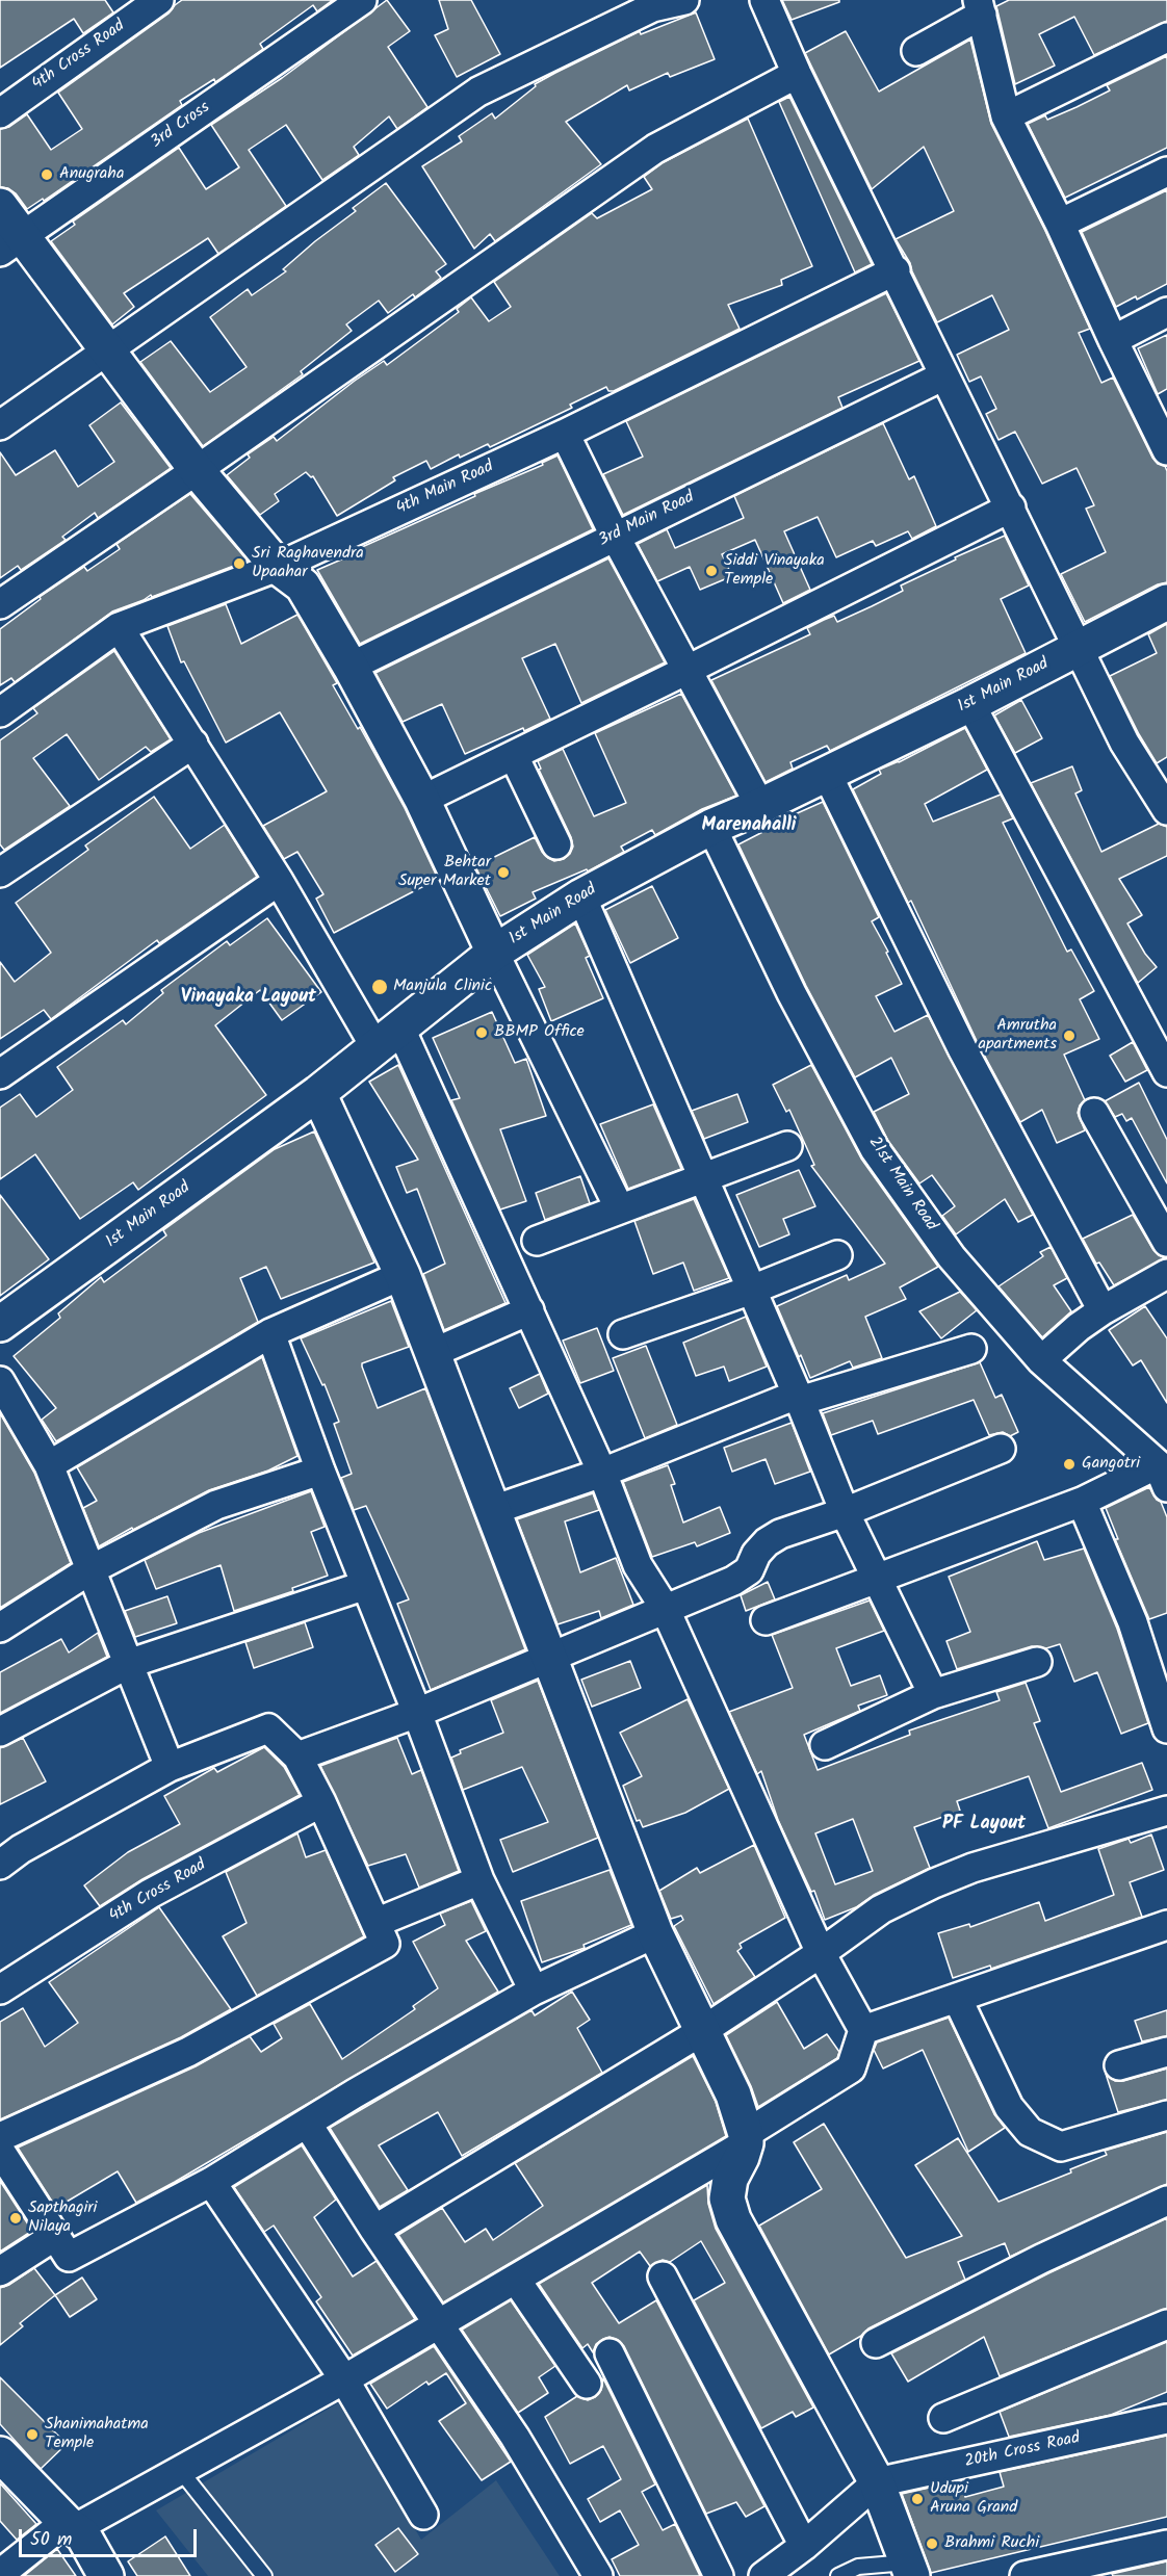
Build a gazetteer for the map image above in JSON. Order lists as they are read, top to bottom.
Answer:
{
  "streets": {
    "street": [
      "4th Cross Road",
      "3rd Cross",
      "4th Main Road",
      "3rd Main Road",
      "1st Main Road",
      "21st Main Road",
      "20th Cross Road"
    ]
  },
  "crossings": [
    ["1st Main Road", "21st Main Road"]
  ],
  "districts": ["Marenahalli", "Vinayaka Layout", "PF Layout"],
  "places": [
    "Anugraha",
    "Sri Raghavendra Upaahar",
    "Siddi Vinayaka Temple",
    "Behtar Super Market",
    "Manjula Clinic",
    "BBMP Office",
    "Amrutha apartments",
    "Gangotri",
    "Sapthagiri Nilaya",
    "Shanimahatma Temple",
    "Udupi Aruna Grand",
    "Brahmi Ruchi"
  ],
  "scale_bar": "50 m"
}
